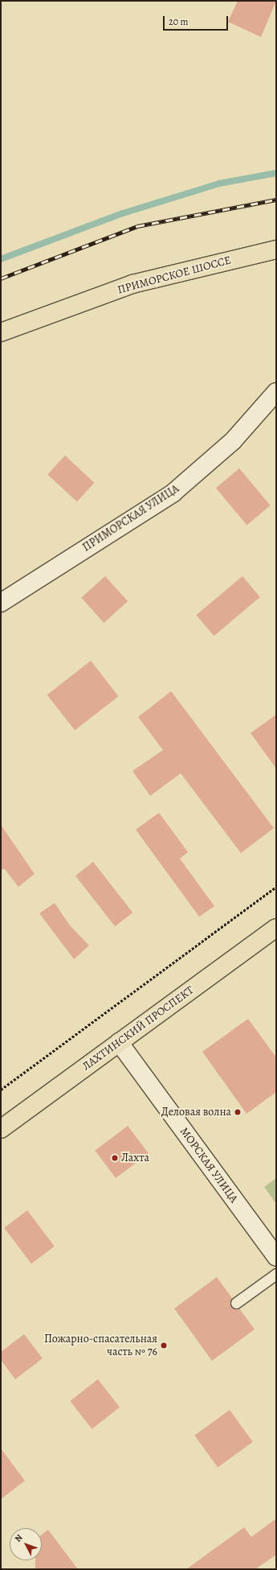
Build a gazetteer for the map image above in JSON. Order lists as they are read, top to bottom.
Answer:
{
  "streets": {
    "main road": ["ПРИМОРСКОЕ ШОССЕ", "ЛАХТИНСКИЙ ПРОСПЕКТ"],
    "street": ["ПРИМОРСКАЯ УЛИЦА", "МОРСКАЯ УЛИЦА"]
  },
  "crossings": [
    ["ЛАХТИНСКИЙ ПРОСПЕКТ", "МОРСКАЯ УЛИЦА"]
  ],
  "places": ["Деловая волна", "Лахта", "Пожарно-спасательная часть № 76"],
  "scale_bar": "20 m",
  "north": "top left"
}
